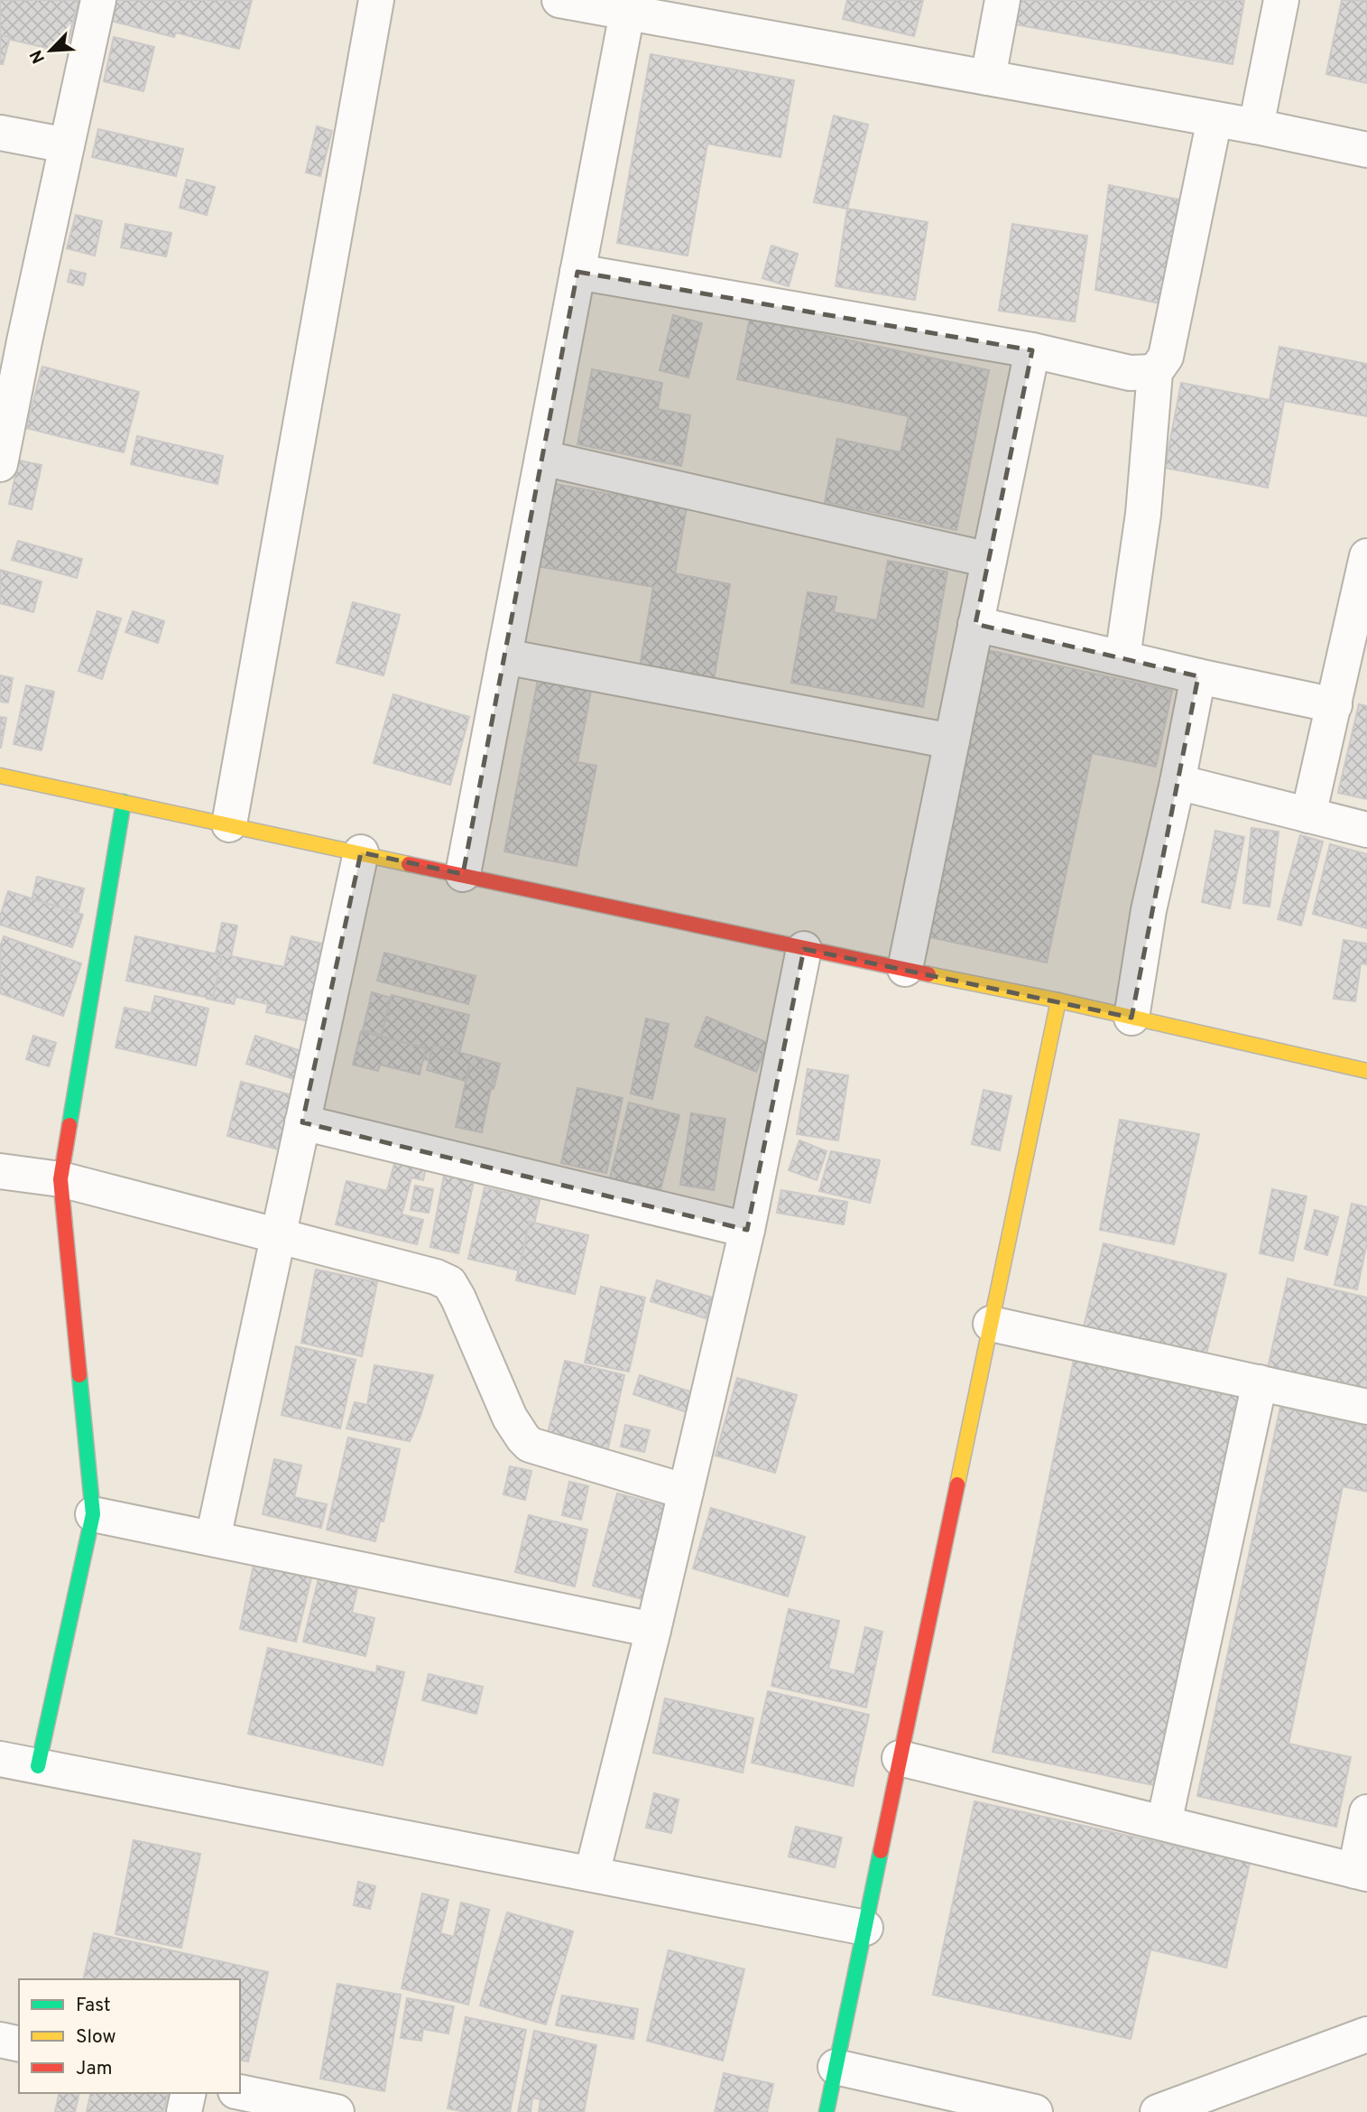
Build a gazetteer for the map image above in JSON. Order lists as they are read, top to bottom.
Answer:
{
  "legend": ["Fast", "Slow", "Jam"],
  "north": "bottom left"
}
